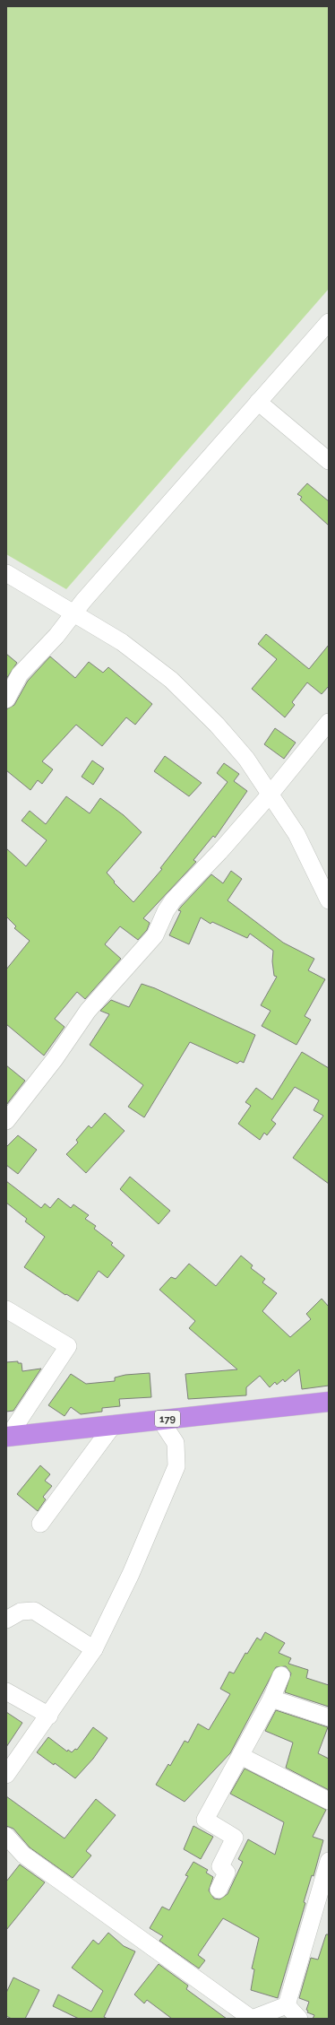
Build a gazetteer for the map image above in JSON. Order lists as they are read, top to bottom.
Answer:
{
  "streets": {
    "highway": ["179"]
  }
}
